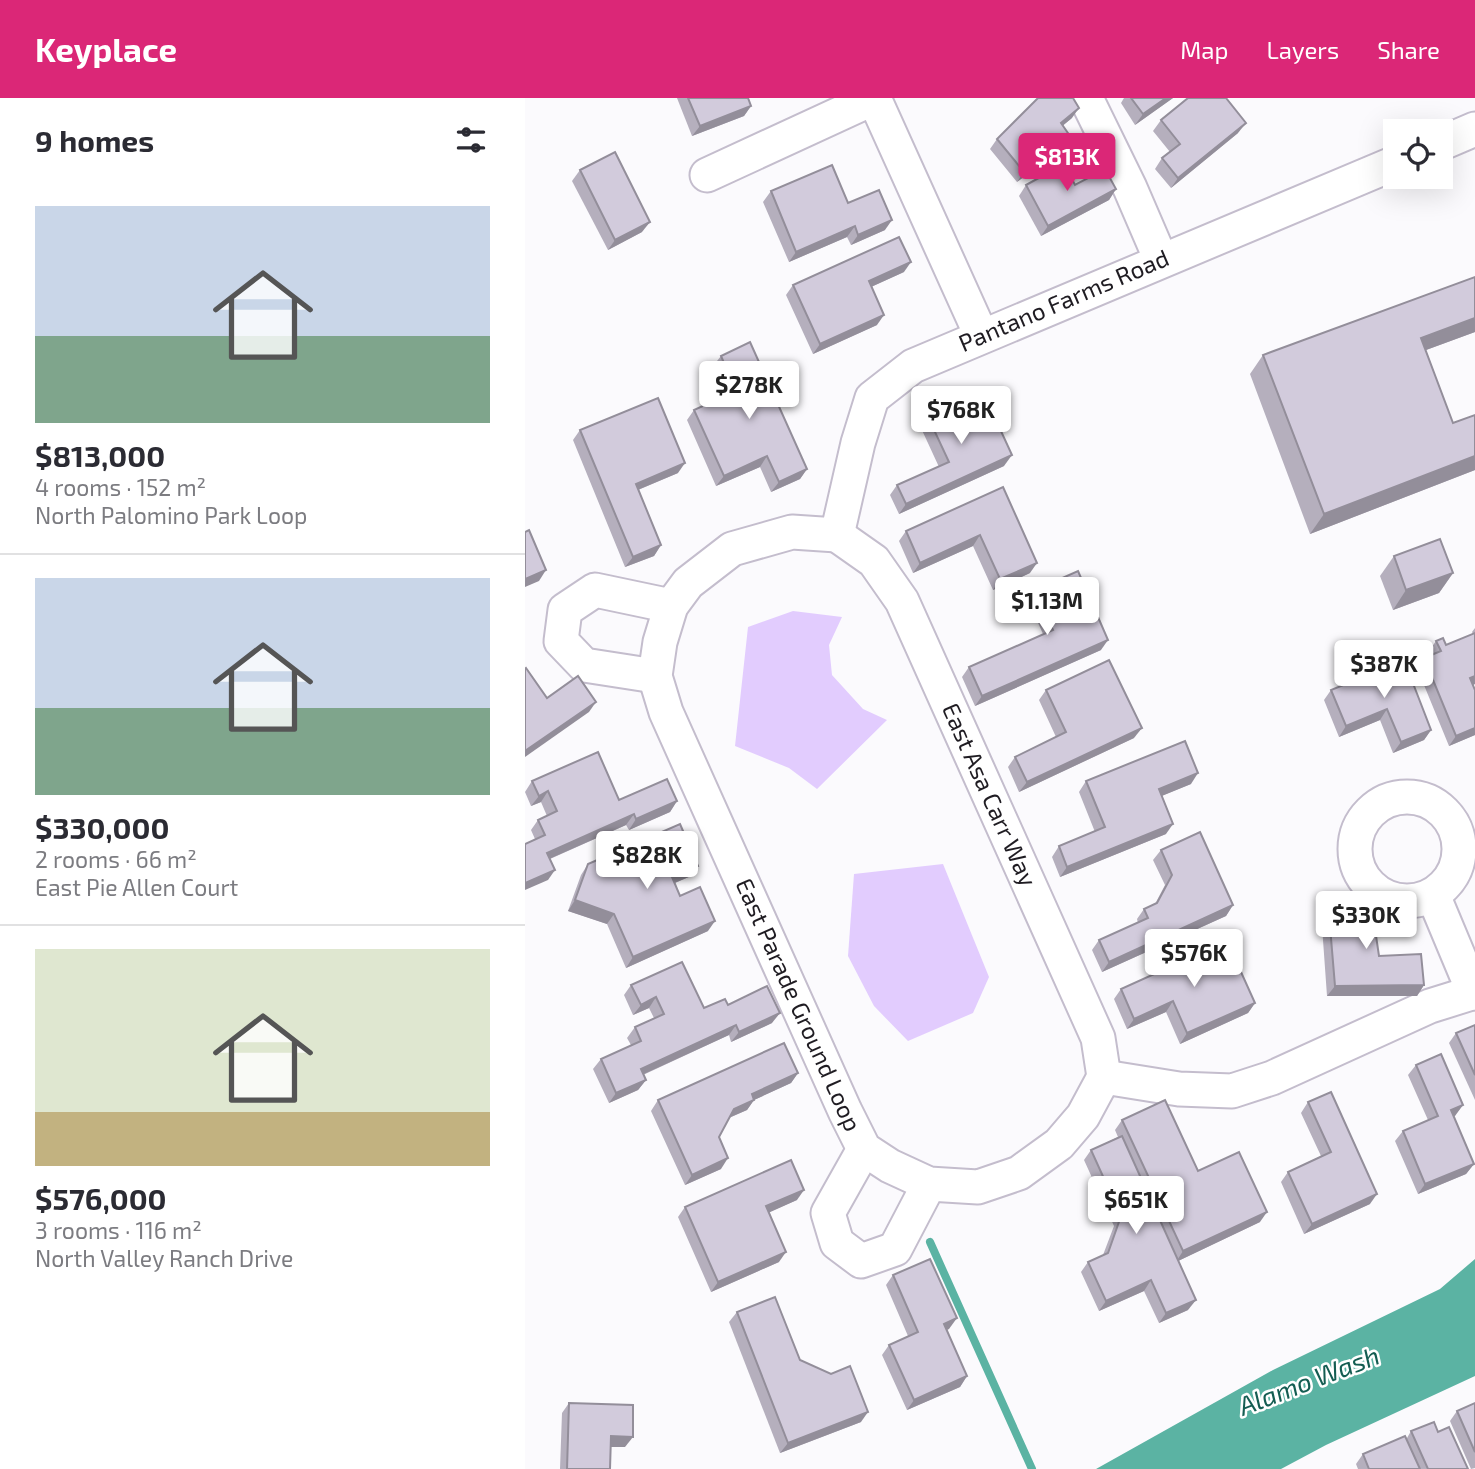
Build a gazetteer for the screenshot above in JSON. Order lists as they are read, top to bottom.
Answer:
{
  "streets": {
    "street": ["Pantano Farms Road", "East Asa Carr Way", "East Parade Ground Loop"]
  },
  "crossings": [
    ["Pantano Farms Road", "East Asa Carr Way"],
    ["Pantano Farms Road", "East Parade Ground Loop"],
    ["East Asa Carr Way", "East Parade Ground Loop"]
  ],
  "water": ["Alamo Wash"],
  "page": {
    "header": "Keyplace",
    "nav": ["Map", "Layers", "Share"],
    "heading": "9 homes",
    "price": [
      "$813K",
      "$278K",
      "$768K",
      "$1.13M",
      "$387K",
      "$828K",
      "$330K",
      "$576K",
      "$651K"
    ],
    "list": [
      {
        "name": "$813,000",
        "note": "4 rooms · 152 m² · North Palomino Park Loop"
      },
      {
        "name": "$330,000",
        "note": "2 rooms · 66 m² · East Pie Allen Court"
      },
      {
        "name": "$576,000",
        "note": "3 rooms · 116 m² · North Valley Ranch Drive"
      }
    ]
  }
}
